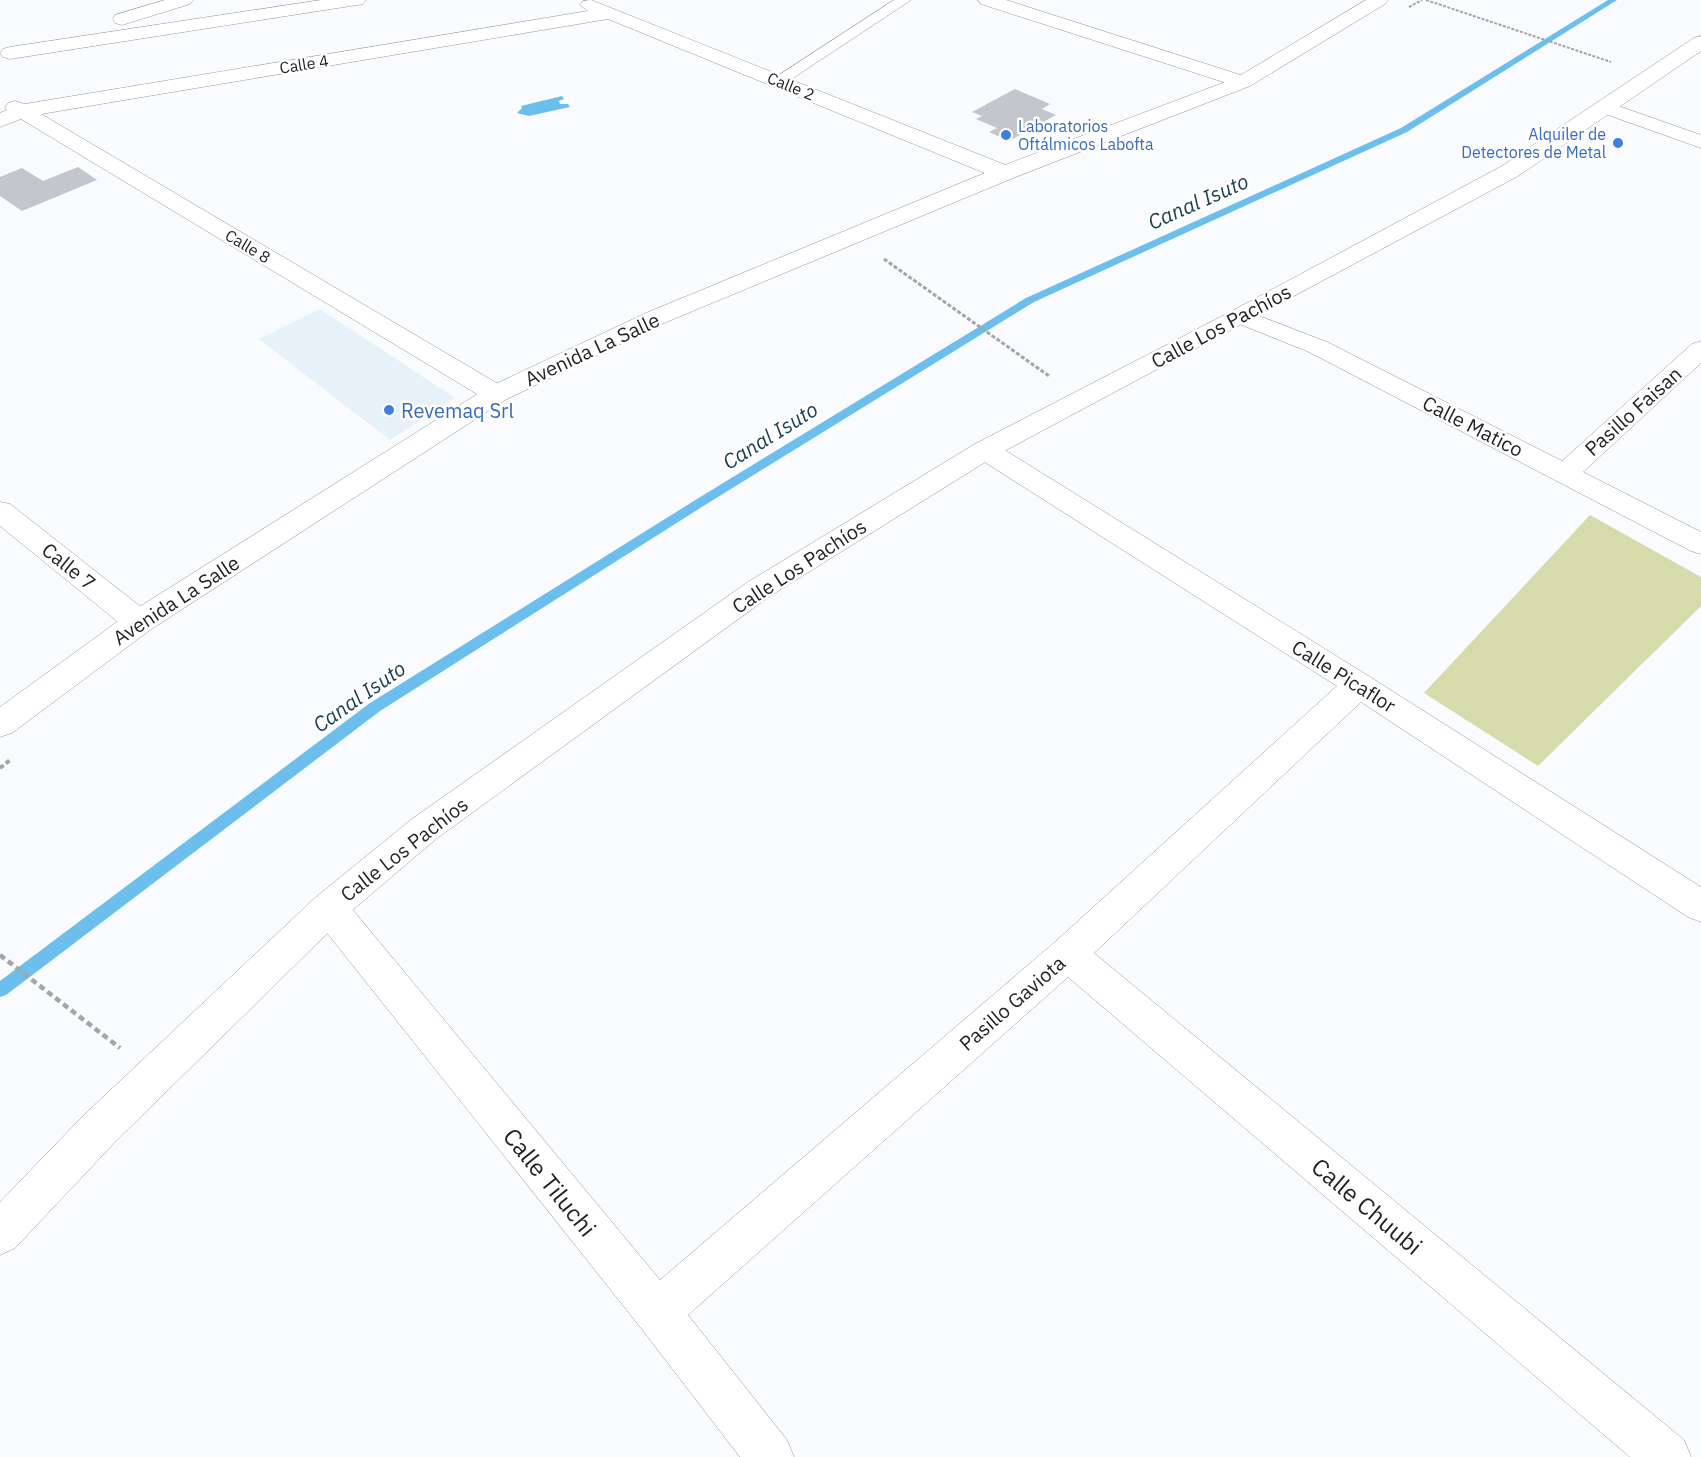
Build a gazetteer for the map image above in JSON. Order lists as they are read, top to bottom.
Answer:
{
  "streets": {
    "street": [
      "Calle 4",
      "Calle 2",
      "Calle 8",
      "Calle Los Pachíos",
      "Avenida La Salle",
      "Pasillo Faisan",
      "Calle Matico",
      "Calle 7",
      "Calle Picaflor",
      "Pasillo Gaviota",
      "Calle Tiluchi",
      "Calle Chuubi"
    ]
  },
  "crossings": [
    ["Calle 4", "Calle 2"],
    ["Calle 4", "Calle 8"],
    ["Calle 2", "Avenida La Salle"],
    ["Calle 8", "Avenida La Salle"],
    ["Calle Los Pachíos", "Calle Matico"],
    ["Calle Los Pachíos", "Calle Picaflor"],
    ["Calle Los Pachíos", "Calle Tiluchi"],
    ["Avenida La Salle", "Calle 7"],
    ["Pasillo Faisan", "Calle Matico"],
    ["Calle Picaflor", "Pasillo Gaviota"],
    ["Pasillo Gaviota", "Calle Tiluchi"],
    ["Pasillo Gaviota", "Calle Chuubi"]
  ],
  "water": ["Canal Isuto"],
  "places": ["Laboratorios Oftálmicos Labofta", "Alquiler de Detectores de Metal", "Revemaq Srl"]
}
